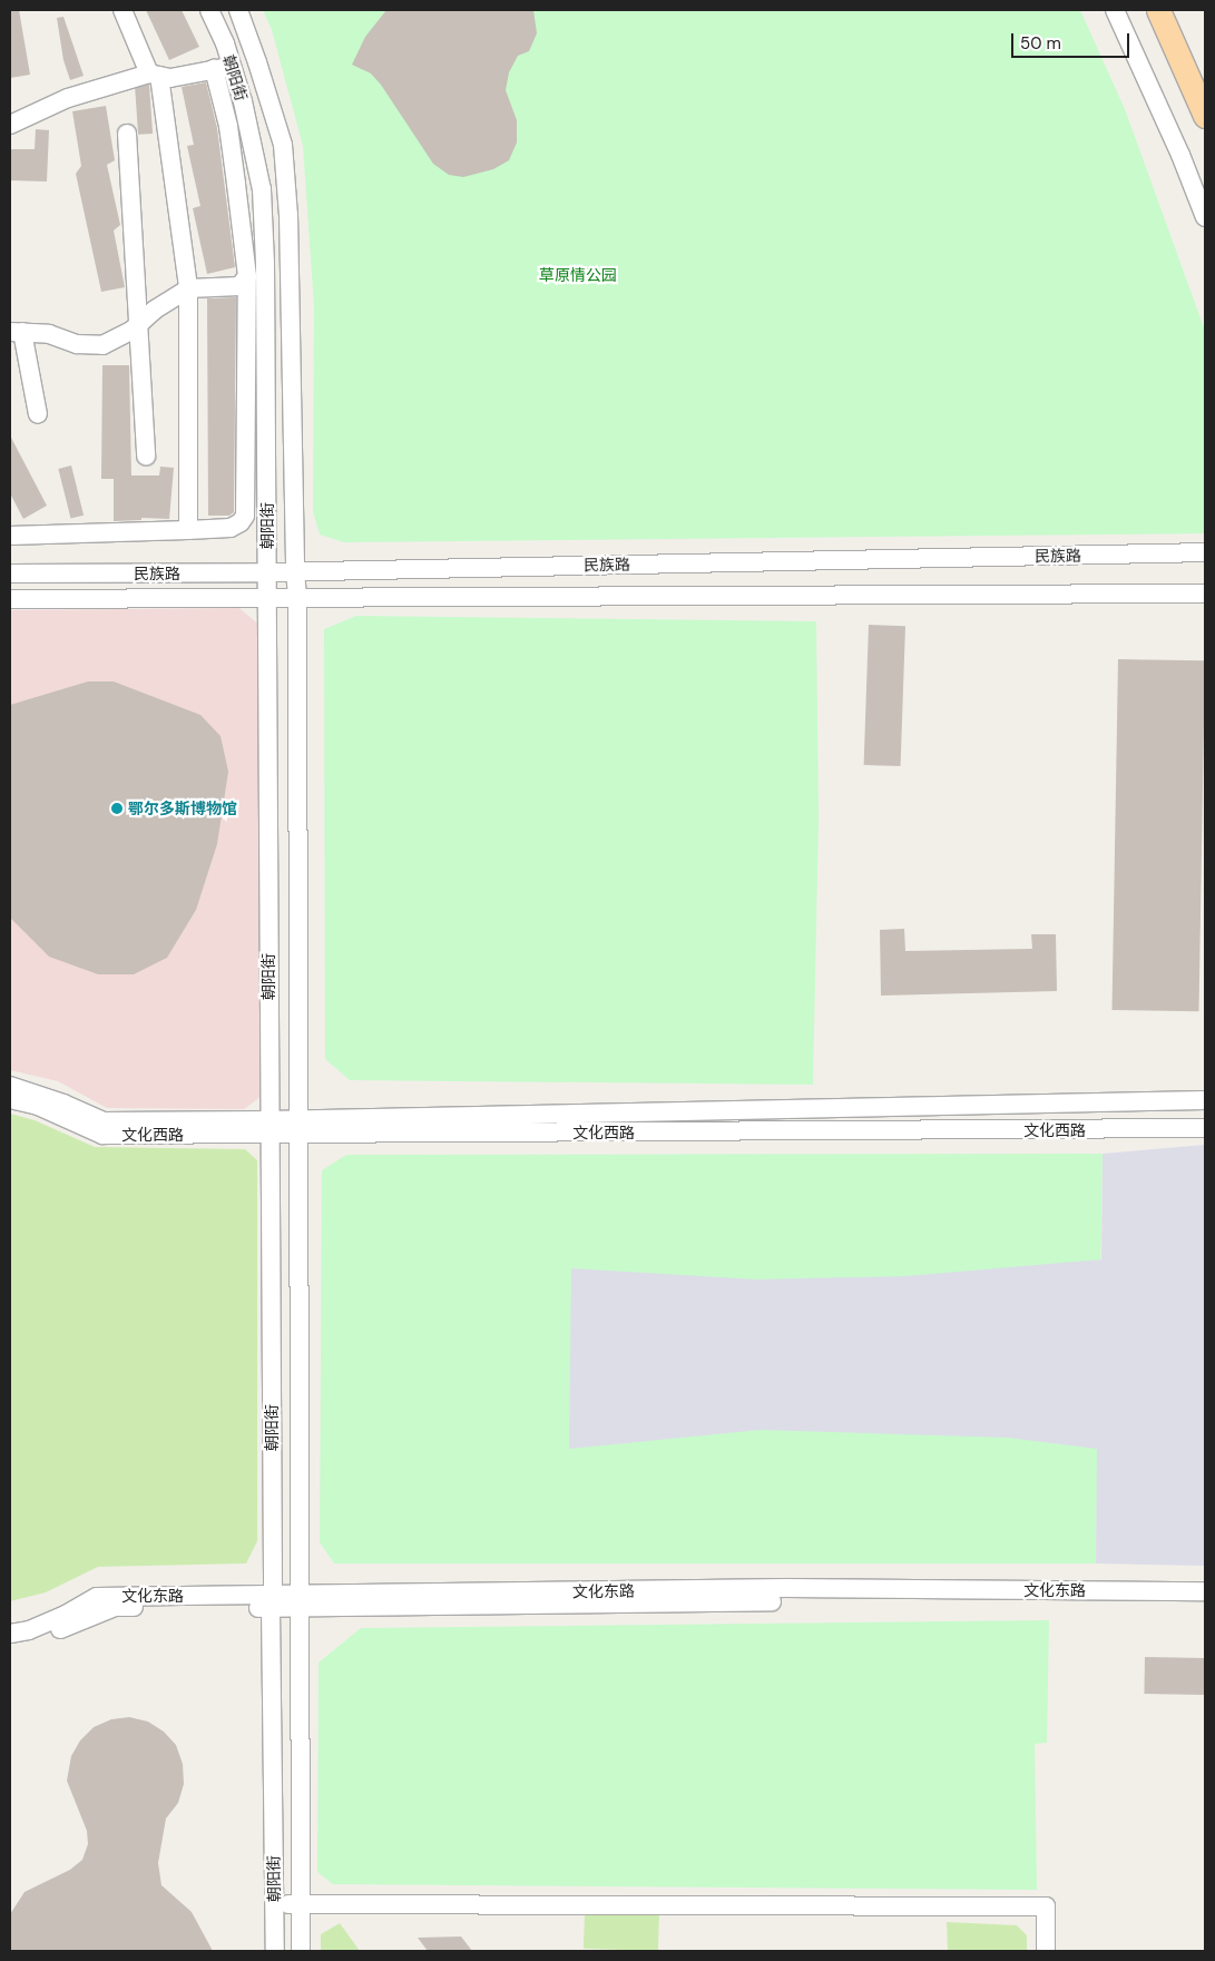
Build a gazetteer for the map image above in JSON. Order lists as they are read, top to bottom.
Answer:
{
  "streets": {
    "street": [
      "朝阳街",
      "民族路",
      "文化西路",
      "文化东路"
    ]
  },
  "crossings": [
    ["朝阳街", "民族路"],
    ["朝阳街", "文化西路"],
    ["朝阳街", "文化东路"]
  ],
  "parks": ["草原情公园"],
  "places": ["鄂尔多斯博物馆"],
  "scale_bar": "50 m"
}
